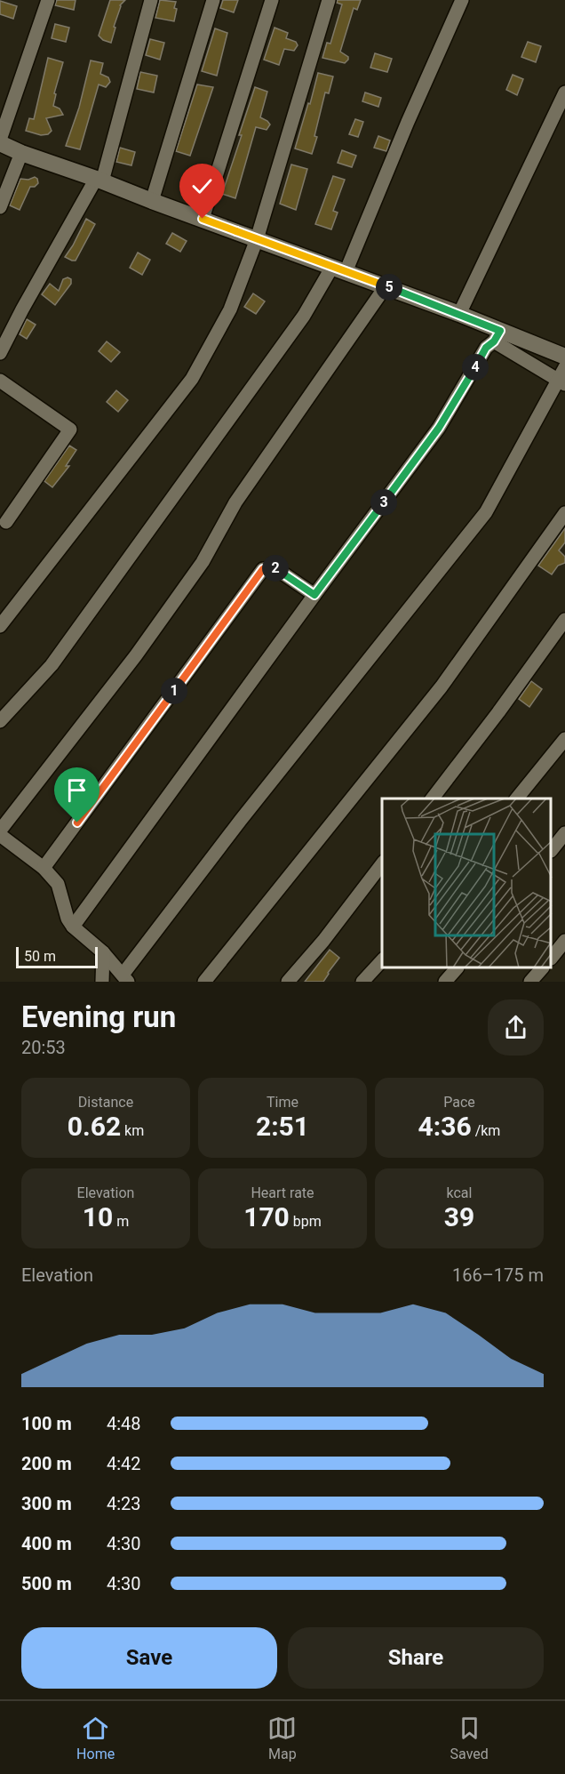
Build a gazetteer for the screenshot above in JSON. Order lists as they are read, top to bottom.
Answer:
{
  "scale_bar": "50 m",
  "page": {
    "pins": [
      "5",
      "4",
      "3",
      "2",
      "1"
    ],
    "scale": "50 m",
    "heading": ["Evening run", "20:53"],
    "stats": [
      ["Distance", "0.62 km"],
      ["Time", "2:51"],
      ["Pace", "4:36 /km"],
      ["Elevation", "10 m"],
      ["Heart rate", "170 bpm"],
      ["kcal", "39"]
    ],
    "chart": ["Elevation", "166–175 m"],
    "list": [
      {
        "name": "100 m",
        "note": "4:48"
      },
      {
        "name": "200 m",
        "note": "4:42"
      },
      {
        "name": "300 m",
        "note": "4:23"
      },
      {
        "name": "400 m",
        "note": "4:30"
      },
      {
        "name": "500 m",
        "note": "4:30"
      }
    ],
    "buttons": ["Save", "Share"],
    "tabs": ["Home", "Map", "Saved"]
  }
}
